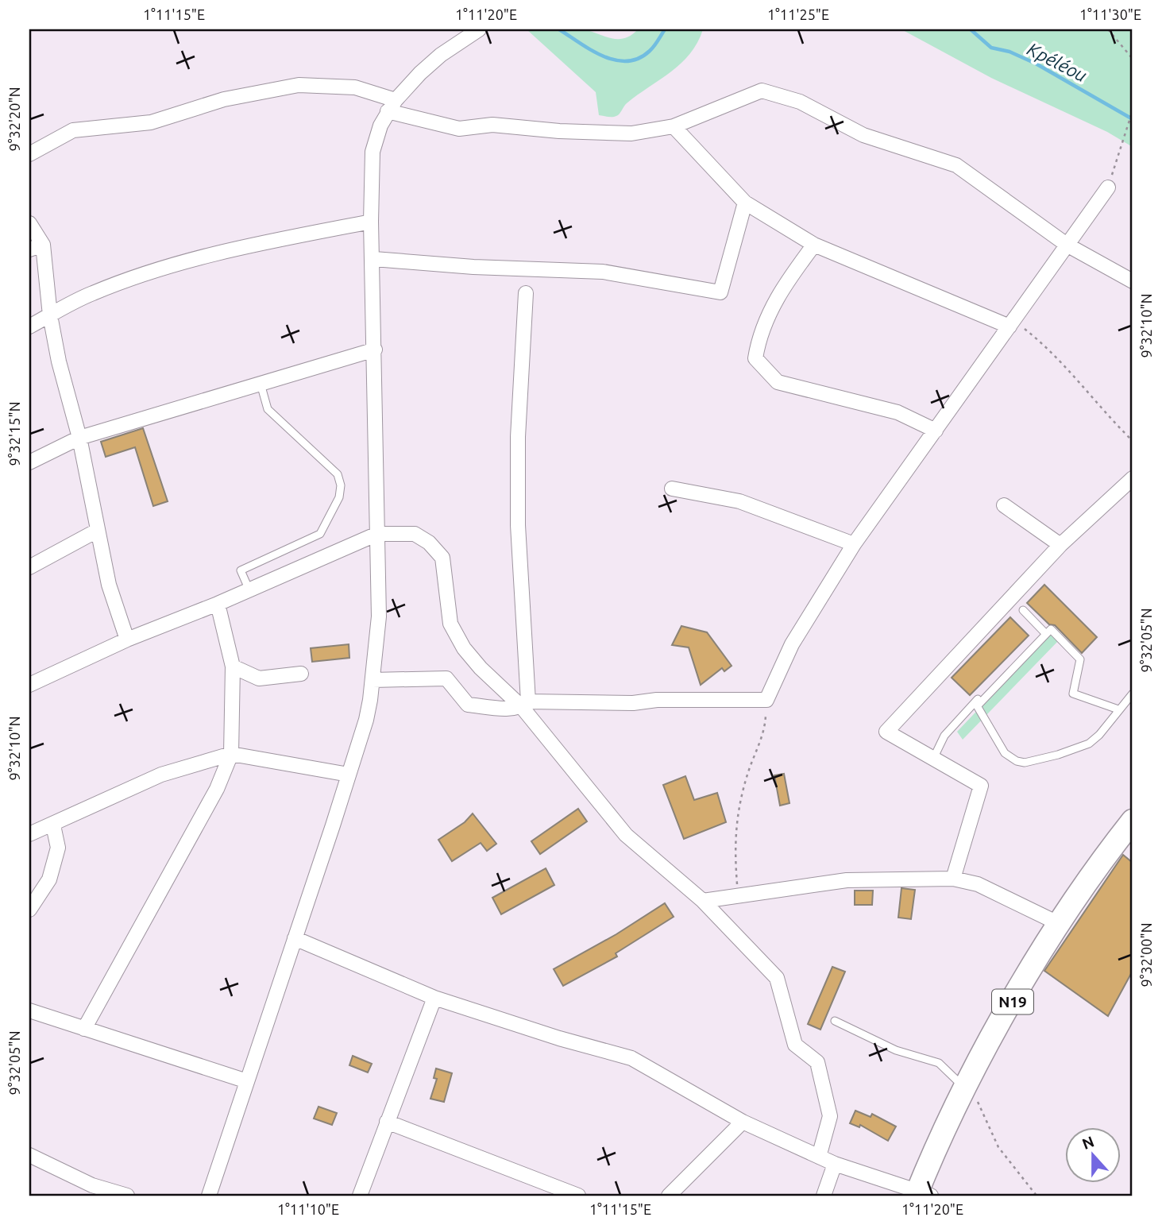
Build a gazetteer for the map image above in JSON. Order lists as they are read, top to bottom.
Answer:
{
  "streets": {
    "main road": ["N19"]
  },
  "water": ["Kpéléou"],
  "north": "top",
  "coordinates": [
    "1°11'15\"E",
    "1°11'20\"E",
    "1°11'25\"E",
    "1°11'30\"E",
    "9°32'20\"N",
    "9°32'10\"N",
    "9°32'15\"N",
    "9°32'05\"N",
    "9°32'00\"N",
    "1°11'10\"E"
  ]
}
